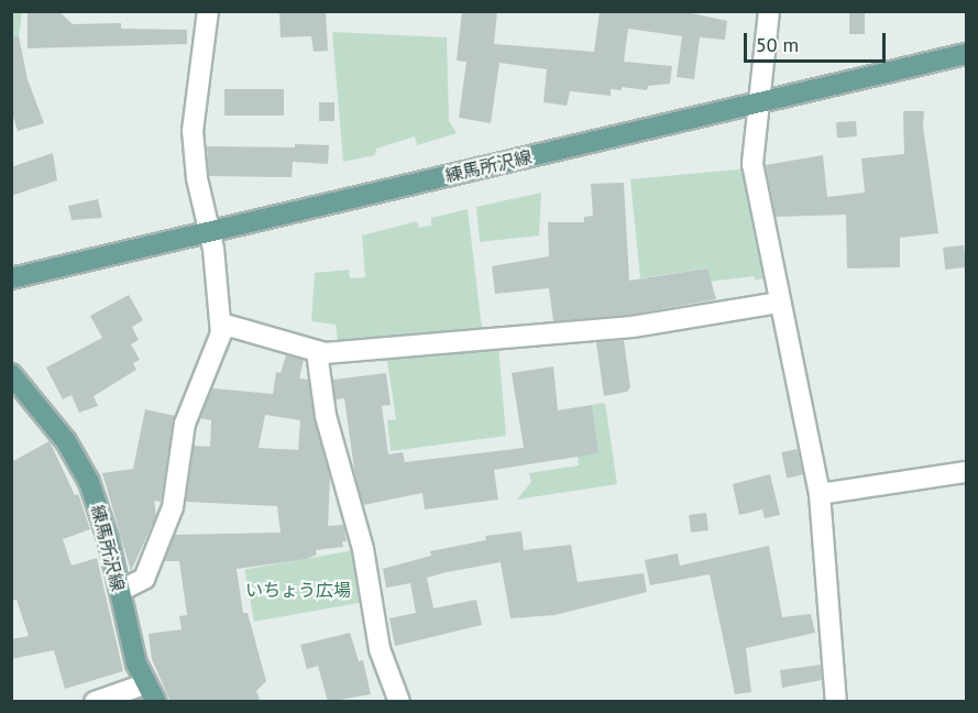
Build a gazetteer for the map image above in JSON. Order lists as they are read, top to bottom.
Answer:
{
  "streets": {
    "main road": ["練馬所沢線"]
  },
  "parks": ["いちょう広場"],
  "scale_bar": "50 m"
}
